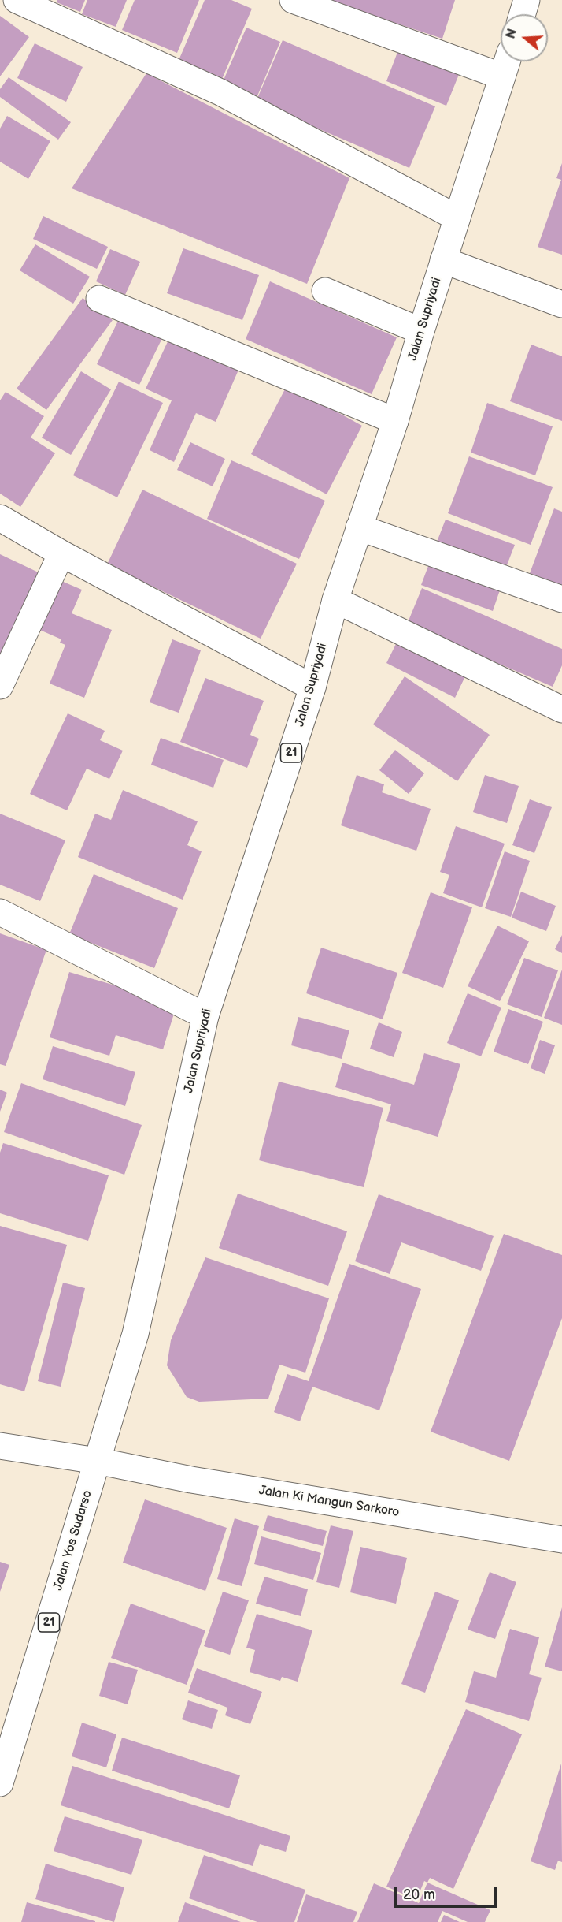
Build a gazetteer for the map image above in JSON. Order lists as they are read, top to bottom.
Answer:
{
  "streets": {
    "main road": [
      "Jalan Supriyadi",
      "21",
      "Jalan Ki Mangun Sarkoro",
      "Jalan Yos Sudarso"
    ]
  },
  "crossings": [
    ["Jalan Supriyadi", "Jalan Ki Mangun Sarkoro"],
    ["Jalan Supriyadi", "Jalan Yos Sudarso"],
    ["Jalan Ki Mangun Sarkoro", "Jalan Yos Sudarso"]
  ],
  "scale_bar": "20 m",
  "north": "left"
}
